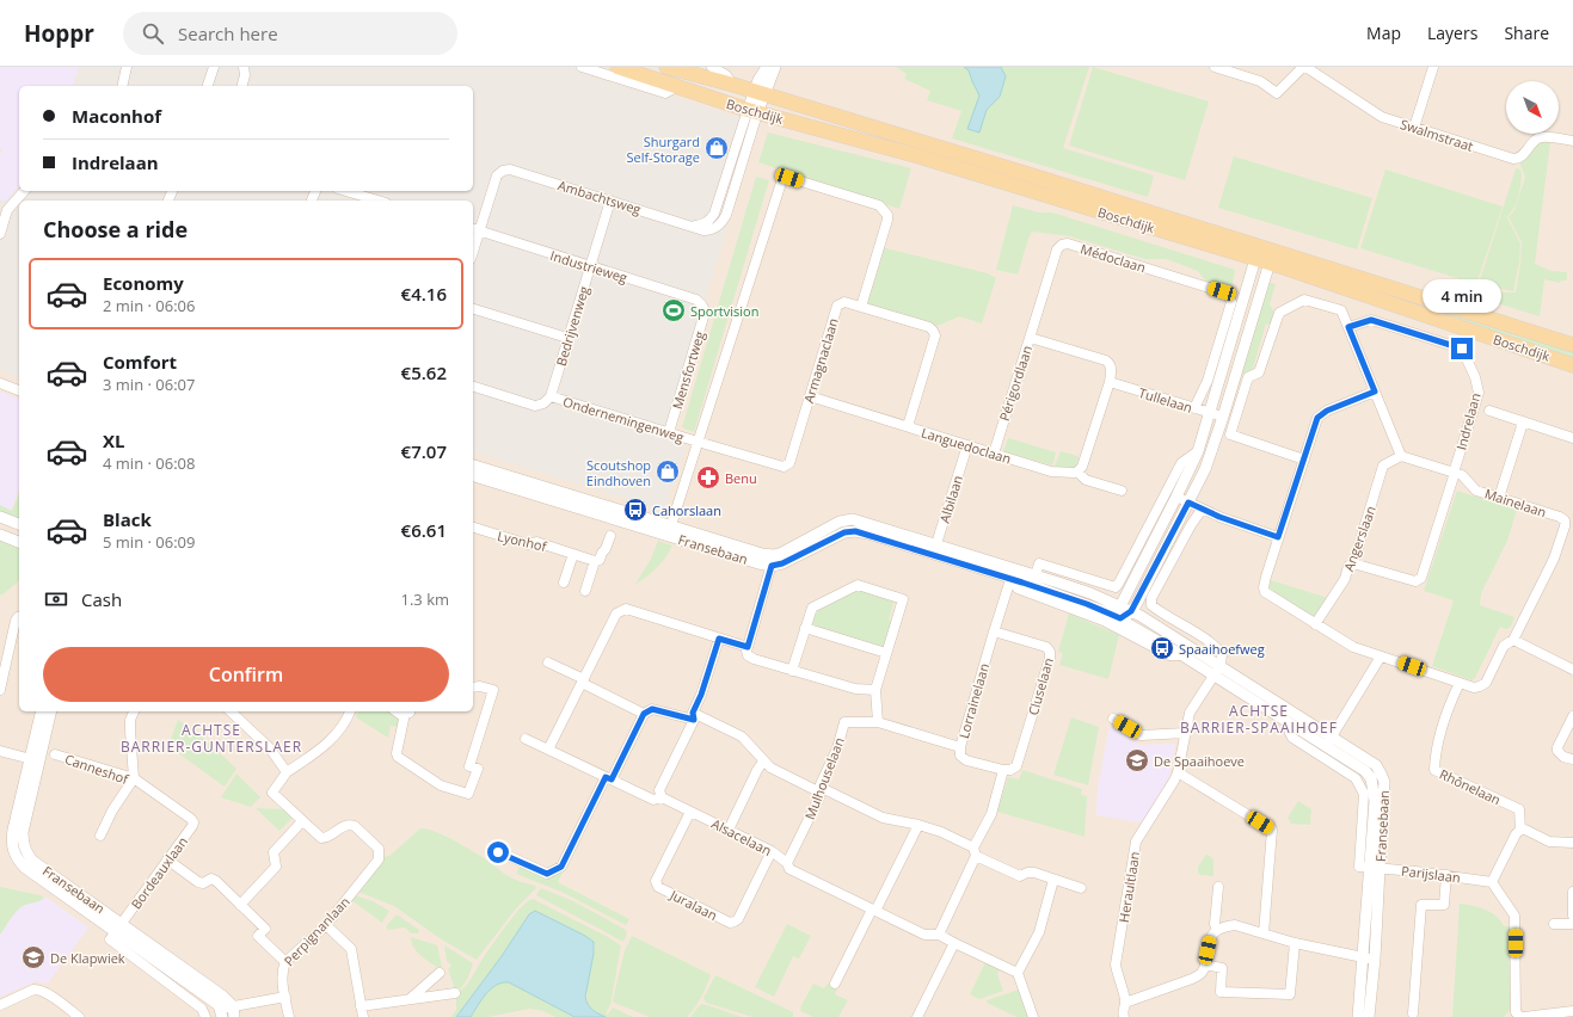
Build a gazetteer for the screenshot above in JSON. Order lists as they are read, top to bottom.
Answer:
{
  "streets": {
    "main road": ["Boschdijk"],
    "street": [
      "Swalmstraat",
      "Ambachtsweg",
      "Médoclaan",
      "Industrieweg",
      "Bedrijvenweg",
      "Armagnaclaan",
      "Mensfortweg",
      "Périgordlaan",
      "Tullelaan",
      "Ondernemingenweg",
      "Indrelaan",
      "Languedoclaan",
      "Albilaan",
      "Mainelaan",
      "Angerslaan",
      "Lyonhof",
      "Fransebaan",
      "Cluselaan",
      "Lorrainelaan",
      "Canneshof",
      "Mulhouselaan",
      "Rhônelaan",
      "Alsacelaan",
      "Bordeauxlaan",
      "Parijslaan",
      "Heraultlaan",
      "Juralaan",
      "Perpignanlaan"
    ]
  },
  "crossings": [
    ["Boschdijk", "Ambachtsweg"],
    ["Ambachtsweg", "Industrieweg"],
    ["Ambachtsweg", "Bedrijvenweg"],
    ["Médoclaan", "Périgordlaan"],
    ["Médoclaan", "Tullelaan"],
    ["Industrieweg", "Bedrijvenweg"],
    ["Industrieweg", "Mensfortweg"],
    ["Bedrijvenweg", "Ondernemingenweg"],
    ["Armagnaclaan", "Ondernemingenweg"],
    ["Armagnaclaan", "Languedoclaan"],
    ["Mensfortweg", "Ondernemingenweg"],
    ["Périgordlaan", "Tullelaan"],
    ["Périgordlaan", "Languedoclaan"],
    ["Indrelaan", "Mainelaan"],
    ["Indrelaan", "Angerslaan"],
    ["Languedoclaan", "Albilaan"],
    ["Albilaan", "Fransebaan"],
    ["Mainelaan", "Angerslaan"],
    ["Mainelaan", "Rhônelaan"],
    ["Fransebaan", "Lorrainelaan"],
    ["Fransebaan", "Bordeauxlaan"],
    ["Fransebaan", "Parijslaan"],
    ["Fransebaan", "Heraultlaan"],
    ["Cluselaan", "Lorrainelaan"],
    ["Canneshof", "Bordeauxlaan"],
    ["Mulhouselaan", "Alsacelaan"],
    ["Alsacelaan", "Juralaan"]
  ],
  "districts": ["ACHTSE BARRIER-SPAAIHOEF", "ACHTSE BARRIER-GUNTERSLAER"],
  "places": {
    "shop": ["Shurgard Self-Storage", "Scoutshop Eindhoven"],
    "sports": ["Sportvision"],
    "pharmacy": ["Benu"],
    "bus stop": ["Cahorslaan", "Spaaihoefweg"],
    "school or university": ["De Spaaihoeve", "De Klapwiek"]
  },
  "north": "bottom right",
  "page": {
    "header": "Hoppr",
    "search": "Search here",
    "nav": ["Map", "Layers", "Share"],
    "banner": ["Maconhof", "Indrelaan"],
    "heading": "Choose a ride",
    "list": [
      {
        "name": "Economy",
        "note": "2 min · 06:06",
        "value": "€4.16"
      },
      {
        "name": "Comfort",
        "note": "3 min · 06:07",
        "value": "€5.62"
      },
      {
        "name": "XL",
        "note": "4 min · 06:08",
        "value": "€7.07"
      },
      {
        "name": "Black",
        "note": "5 min · 06:09",
        "value": "€6.61"
      }
    ],
    "bubble": "4 min",
    "pay": ["Cash", "1.3 km"],
    "buttons": "Confirm"
  }
}
